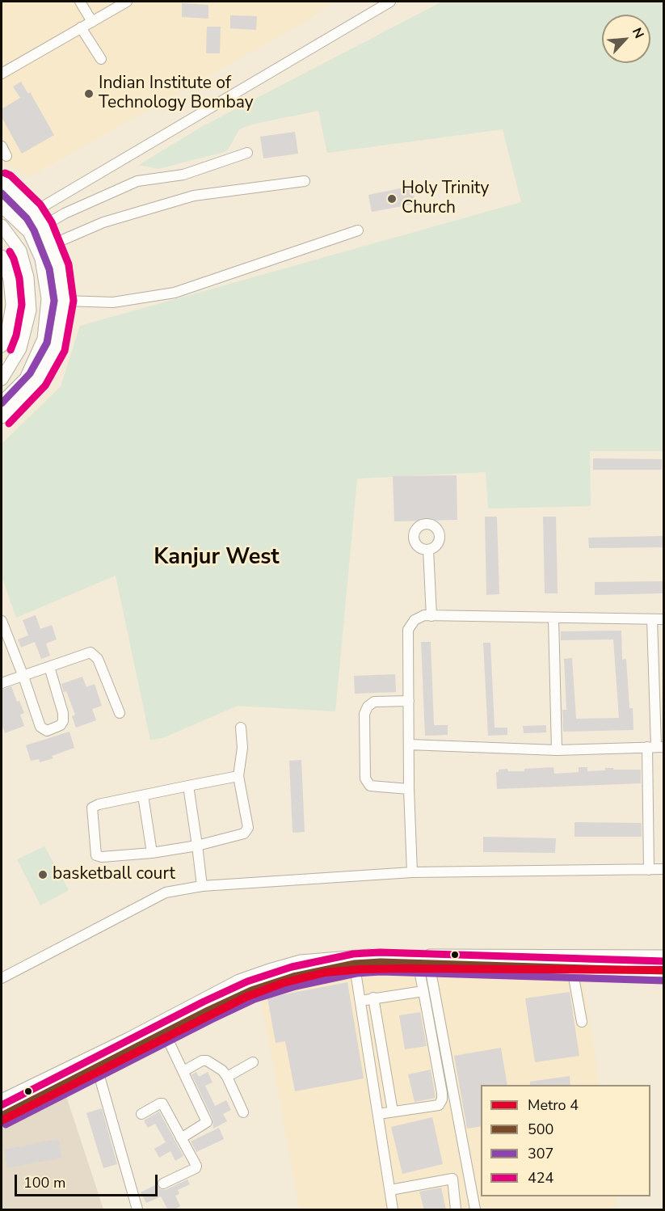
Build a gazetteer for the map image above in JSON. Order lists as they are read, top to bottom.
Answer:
{
  "districts": ["Kanjur West"],
  "places": ["Indian Institute of Technology Bombay", "Holy Trinity Church", "basketball court"],
  "lines": [
    "transit line 424",
    "transit line 307",
    "transit line 500",
    "metro line 4"
  ],
  "legend": [
    "Metro 4",
    "500",
    "307",
    "424"
  ],
  "scale_bar": "100 m",
  "north": "top right"
}
